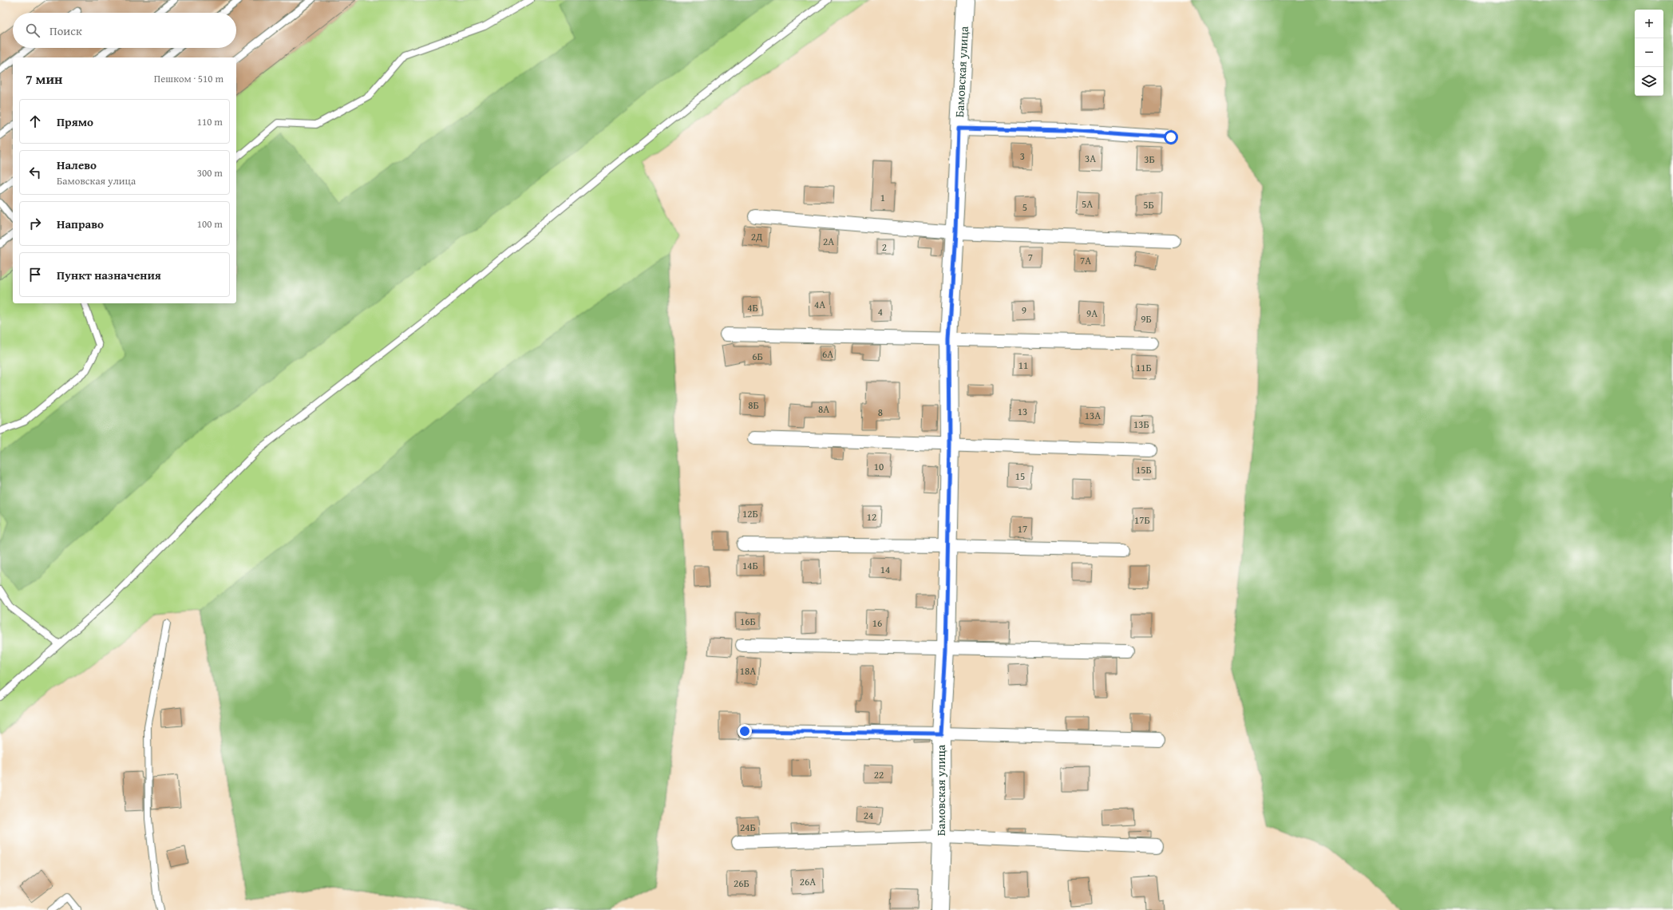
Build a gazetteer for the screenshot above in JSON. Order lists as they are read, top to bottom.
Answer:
{
  "streets": {
    "street": ["Бамовская улица"]
  },
  "house_numbers": [
    "3",
    "3А",
    "3Б",
    "1",
    "5А",
    "5Б",
    "5",
    "2Д",
    "2А",
    "2",
    "7",
    "7А",
    "4А",
    "4Б",
    "9",
    "4",
    "9А",
    "9Б",
    "6А",
    "6Б",
    "11",
    "11Б",
    "8Б",
    "8А",
    "13",
    "8",
    "13А",
    "13Б",
    "10",
    "15Б",
    "15",
    "12Б",
    "12",
    "17Б",
    "17",
    "14Б",
    "14",
    "16Б",
    "16",
    "18А",
    "22",
    "24",
    "24Б",
    "26А",
    "26Б"
  ],
  "page": {
    "map_buttons": ["+", "−"],
    "search": "Поиск",
    "heading": ["7 мин", "Пешком · 510 m"],
    "list": [
      ["Прямо", "110 m"],
      ["Налево", "Бамовская улица", "300 m"],
      ["Направо", "100 m"],
      "Пункт назначения"
    ]
  }
}
